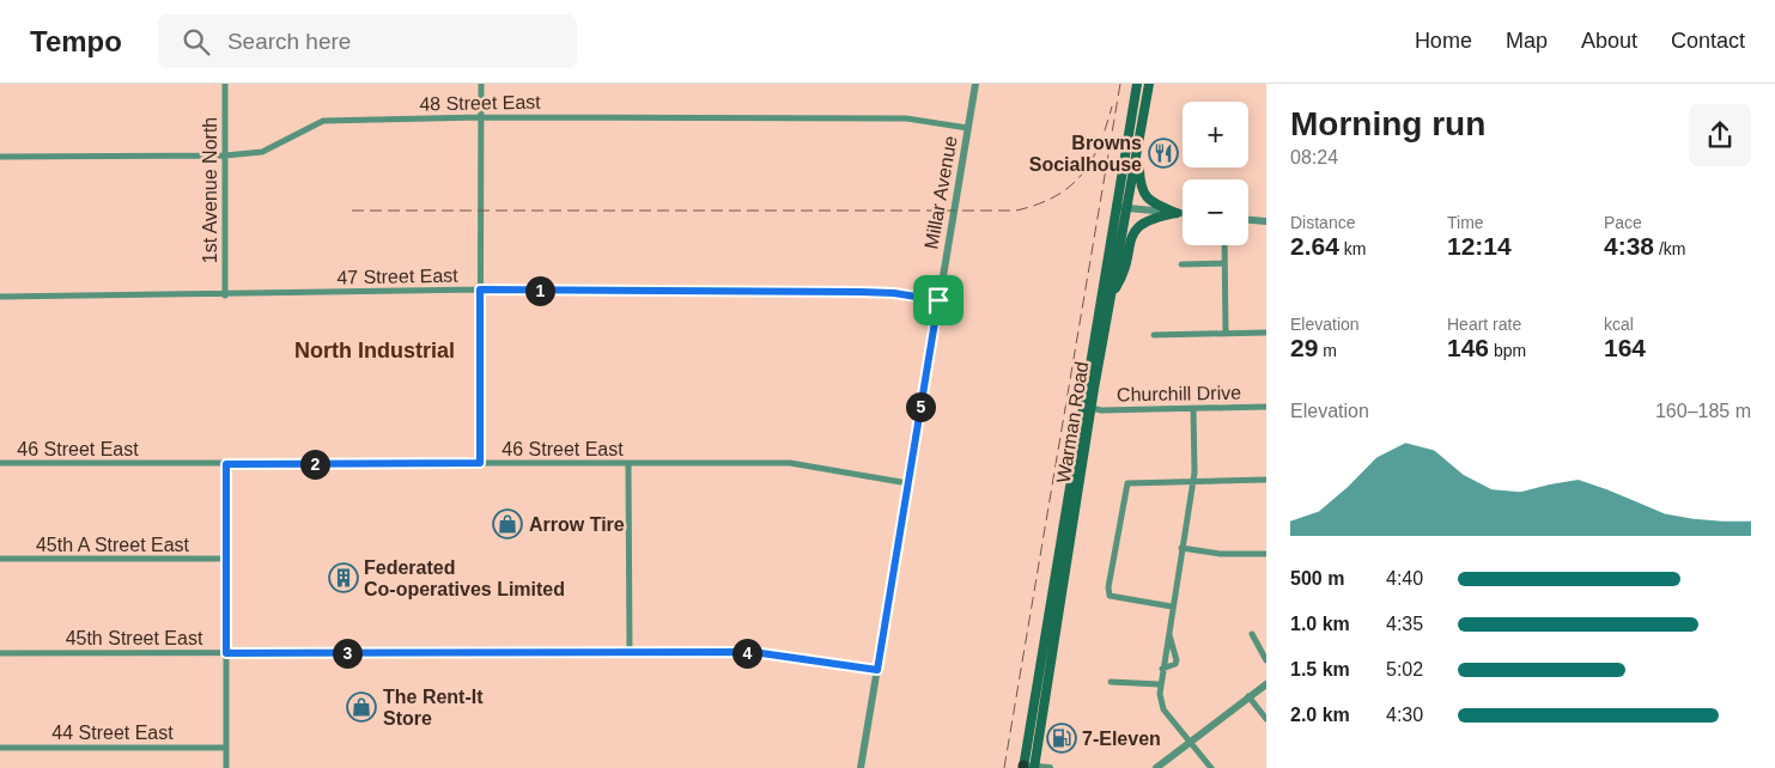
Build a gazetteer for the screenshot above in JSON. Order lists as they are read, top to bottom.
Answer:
{
  "streets": {
    "main road": ["Warman Road"],
    "street": [
      "48 Street East",
      "1st Avenue North",
      "Millar Avenue",
      "47 Street East",
      "Churchill Drive",
      "46 Street East",
      "45th A Street East",
      "45th Street East",
      "44 Street East"
    ]
  },
  "crossings": [
    ["48 Street East", "1st Avenue North"],
    ["48 Street East", "Millar Avenue"],
    ["1st Avenue North", "47 Street East"],
    ["Millar Avenue", "47 Street East"],
    ["Millar Avenue", "46 Street East"],
    ["Millar Avenue", "45th Street East"],
    ["Churchill Drive", "Warman Road"]
  ],
  "districts": ["North Industrial"],
  "places": {
    "restaurant": ["Browns Socialhouse"],
    "shop": ["Arrow Tire", "The Rent-It Store"],
    "building": ["Federated Co-operatives Limited"],
    "fuel station": ["7-Eleven"]
  },
  "page": {
    "header": "Tempo",
    "search": "Search here",
    "nav": [
      "Home",
      "Map",
      "About",
      "Contact"
    ],
    "heading": ["Morning run", "08:24"],
    "map_buttons": ["+", "−"],
    "stats": [
      ["Distance", "2.64 km"],
      ["Time", "12:14"],
      ["Pace", "4:38 /km"],
      ["Elevation", "29 m"],
      ["Heart rate", "146 bpm"],
      ["kcal", "164"]
    ],
    "pins": [
      "1",
      "5",
      "2",
      "3",
      "4"
    ],
    "chart": ["Elevation", "160–185 m"],
    "list": [
      {
        "name": "500 m",
        "note": "4:40"
      },
      {
        "name": "1.0 km",
        "note": "4:35"
      },
      {
        "name": "1.5 km",
        "note": "5:02"
      },
      {
        "name": "2.0 km",
        "note": "4:30"
      }
    ]
  }
}
